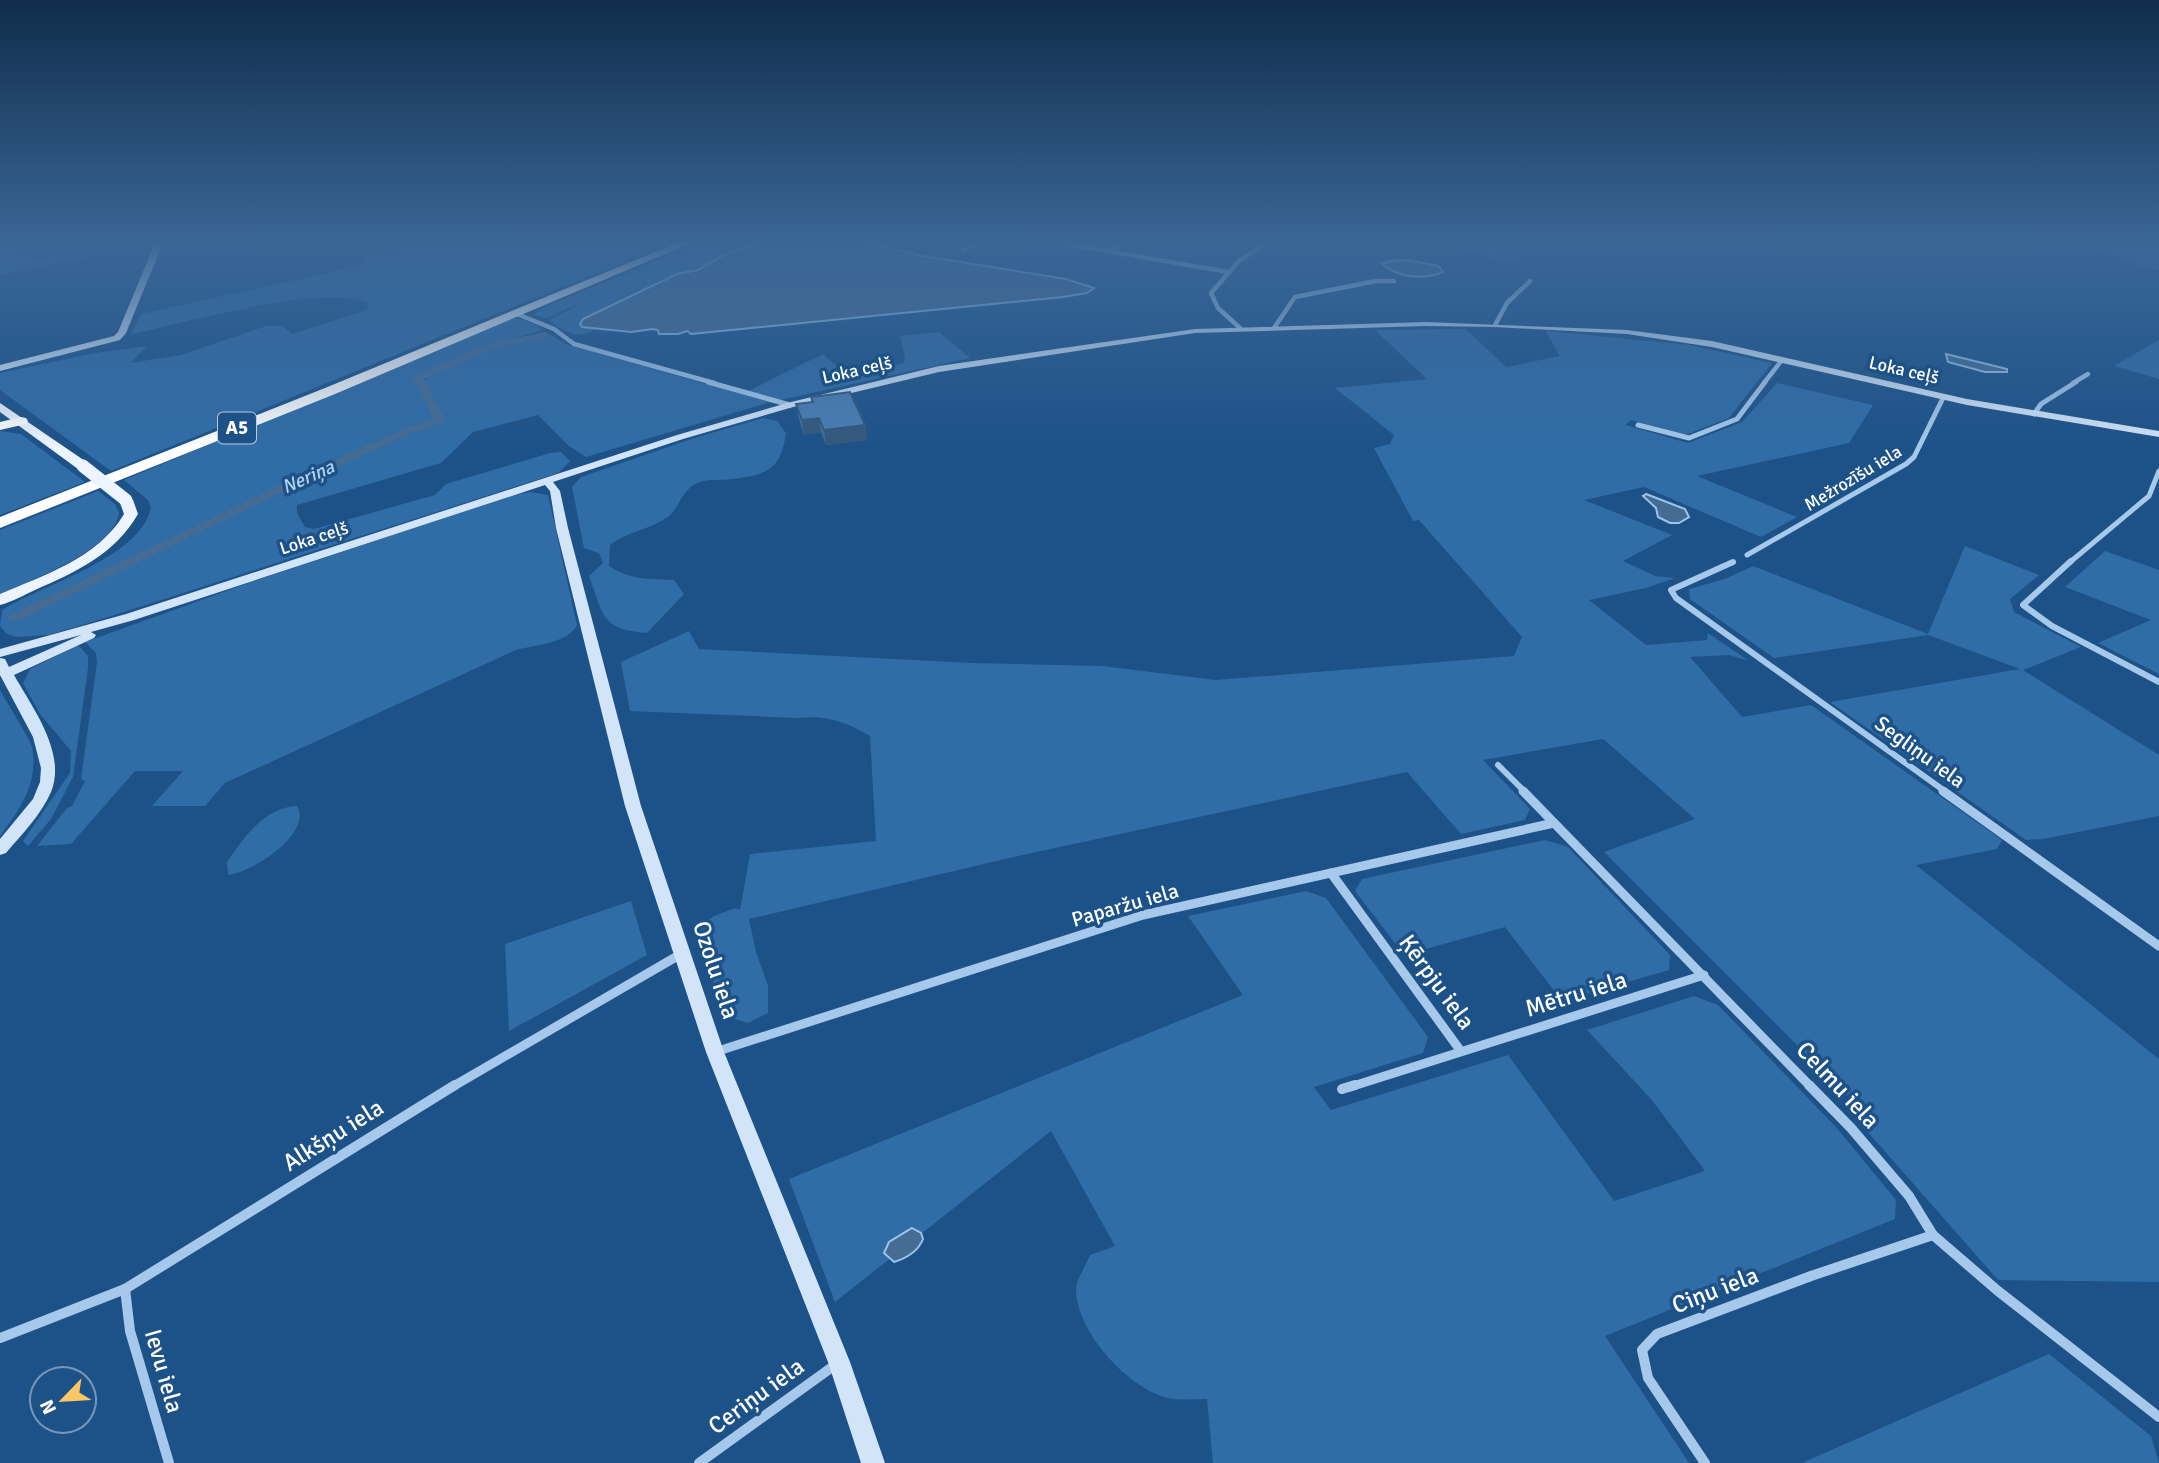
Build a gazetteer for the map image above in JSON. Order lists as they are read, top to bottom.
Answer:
{
  "streets": {
    "highway": ["A5"],
    "main road": ["Loka ceļš", "Ozolu iela"],
    "street": [
      "Mežrozīšu iela",
      "Segliņu iela",
      "Paparžu iela",
      "Ķērpju iela",
      "Mētru iela",
      "Celmu iela",
      "Alkšņu iela",
      "Ciņu iela",
      "Ievu iela",
      "Ceriņu iela"
    ]
  },
  "crossings": [
    ["Loka ceļš", "Mežrozīšu iela"],
    ["Loka ceļš", "Ozolu iela"],
    ["Paparžu iela", "Ozolu iela"],
    ["Paparžu iela", "Ķērpju iela"],
    ["Paparžu iela", "Celmu iela"],
    ["Ozolu iela", "Alkšņu iela"],
    ["Ozolu iela", "Ceriņu iela"],
    ["Ķērpju iela", "Mētru iela"],
    ["Mētru iela", "Celmu iela"],
    ["Celmu iela", "Ciņu iela"],
    ["Alkšņu iela", "Ievu iela"]
  ],
  "water": ["Neriņa"],
  "north": "bottom left"
}
